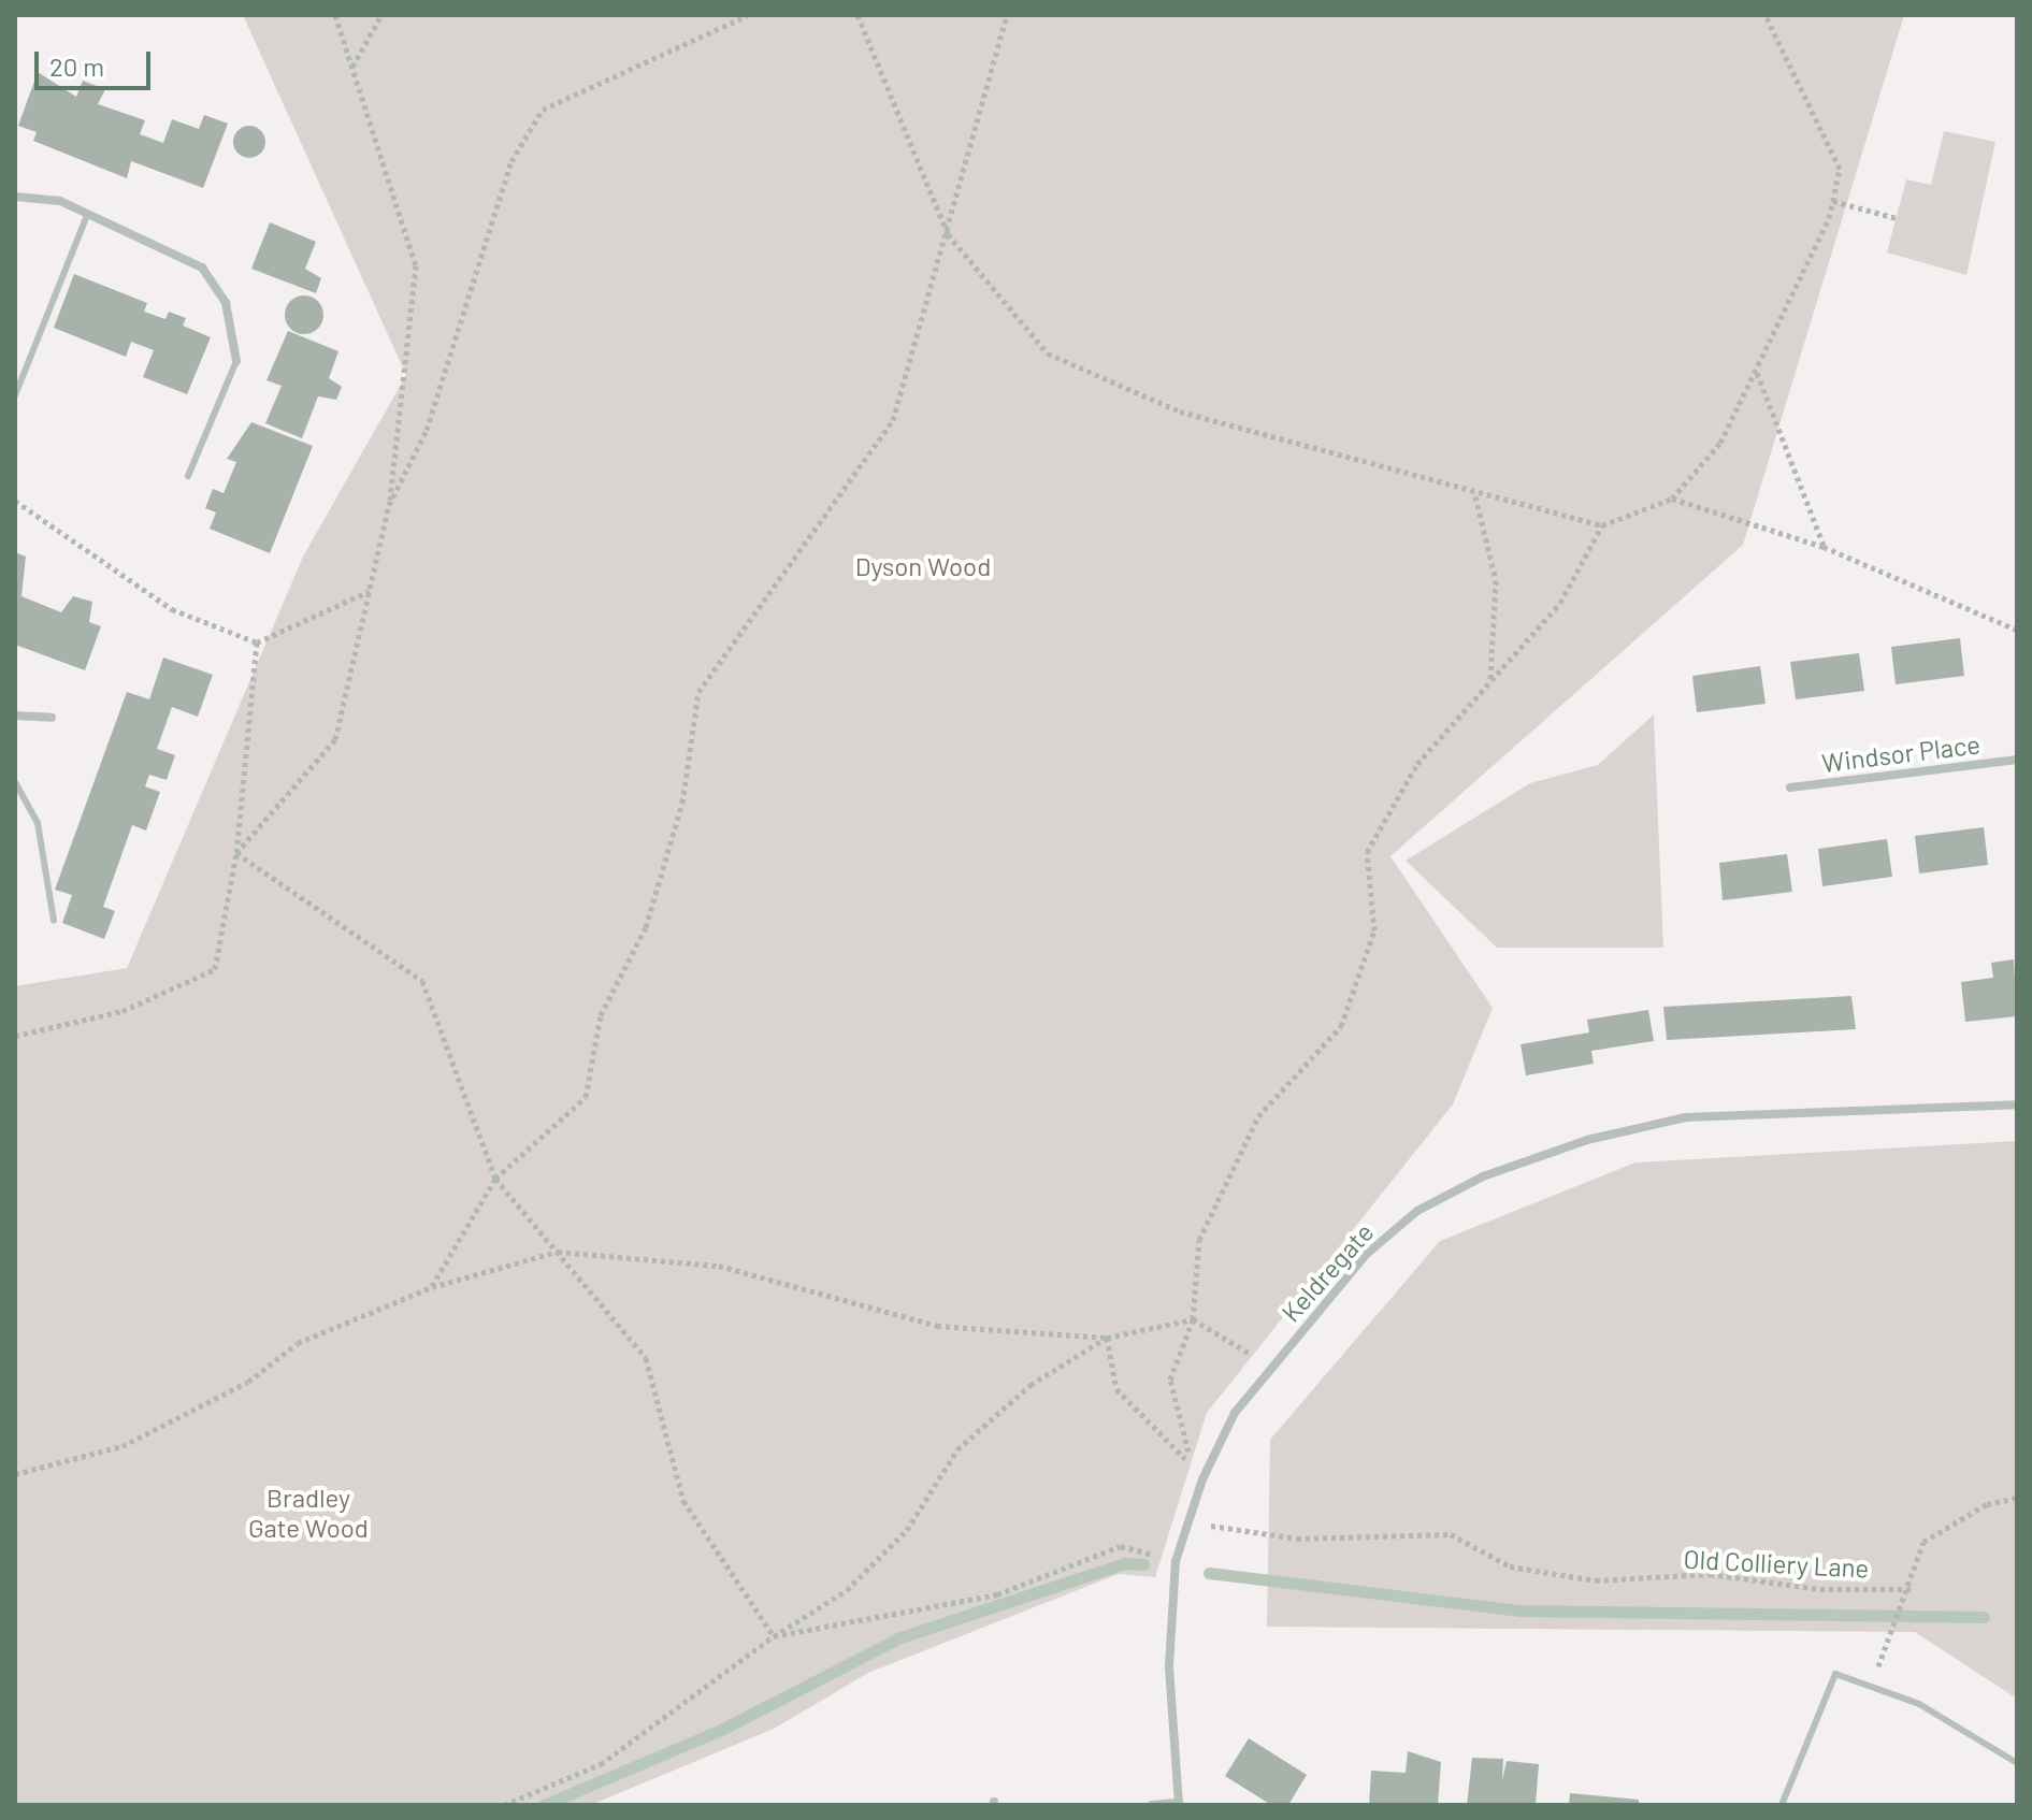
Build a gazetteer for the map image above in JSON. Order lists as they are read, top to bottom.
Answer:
{
  "streets": {
    "street": ["Windsor Place", "Keldregate"],
    "path": ["Old Colliery Lane"]
  },
  "crossings": [
    ["Keldregate", "Old Colliery Lane"]
  ],
  "parks": ["Dyson Wood", "Bradley Gate Wood"],
  "scale_bar": "20 m"
}
